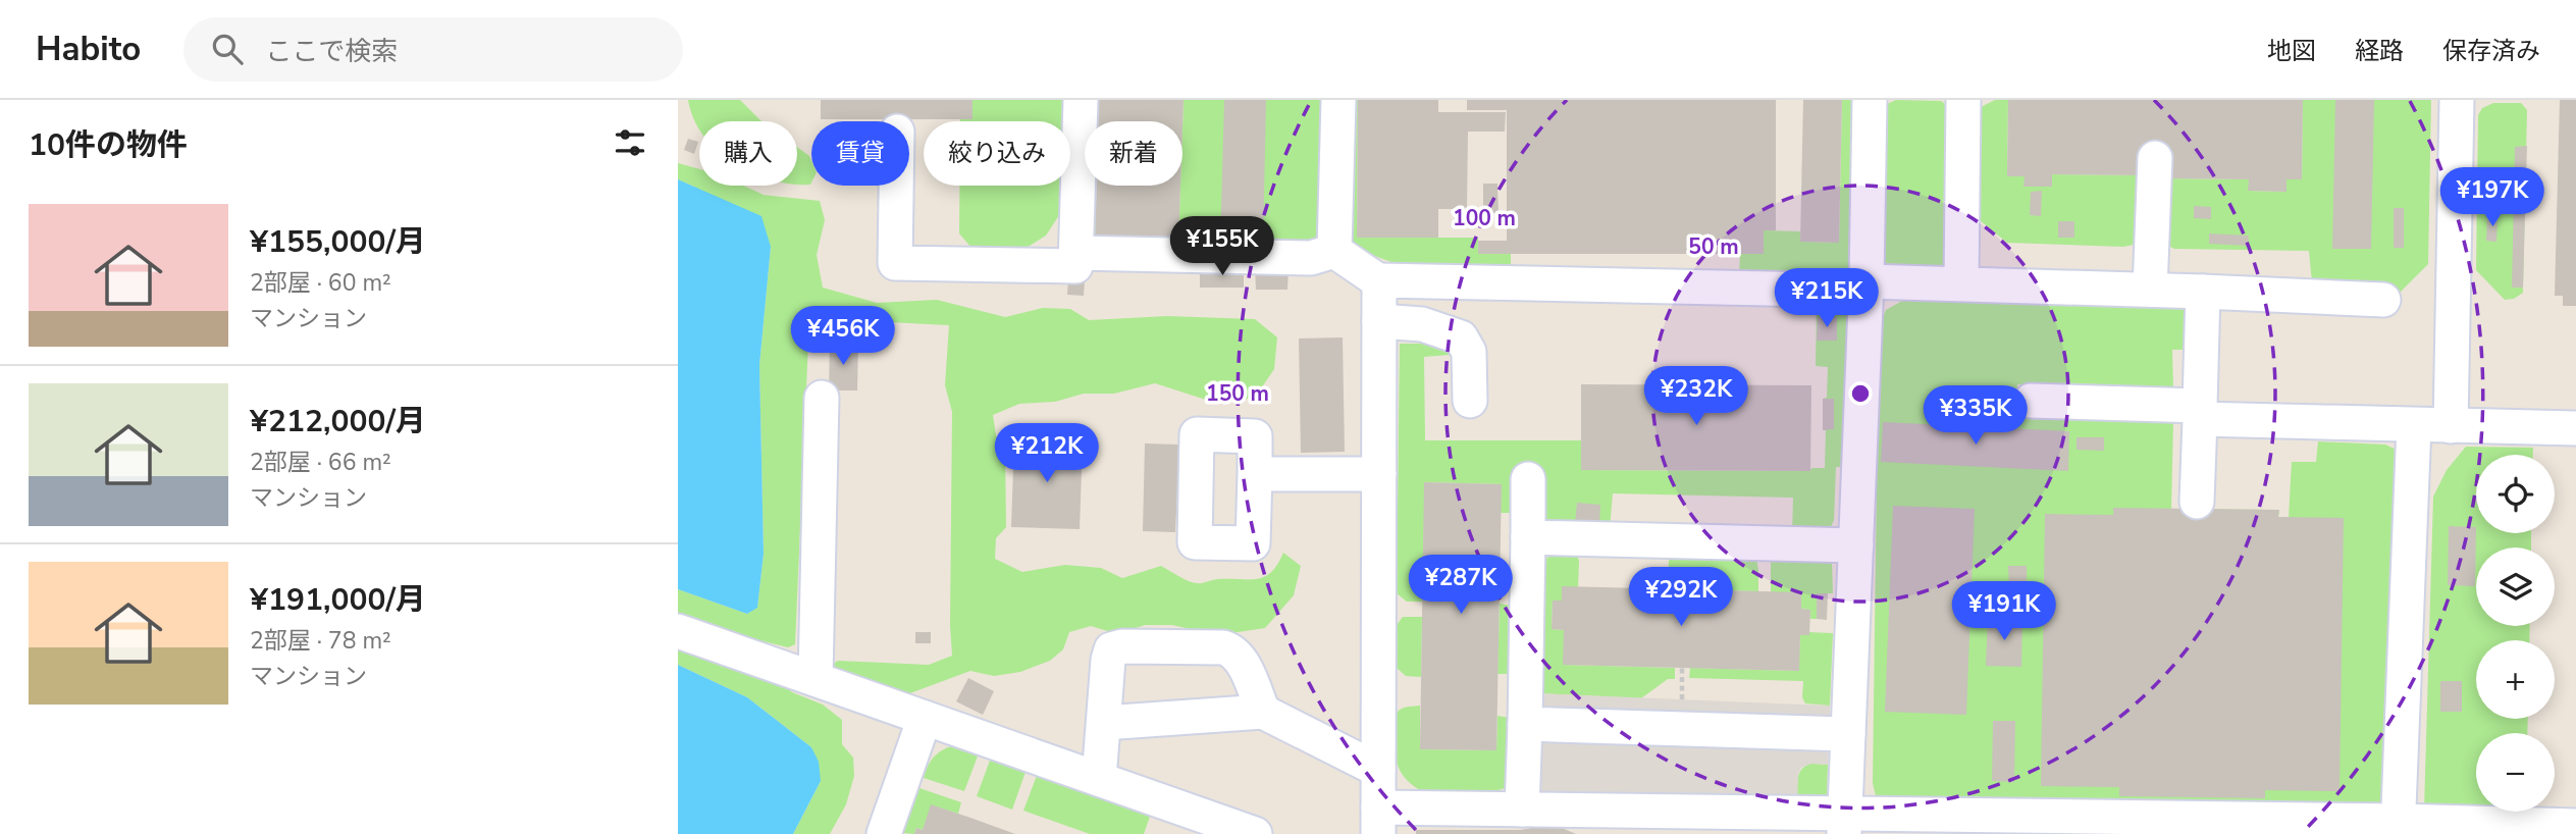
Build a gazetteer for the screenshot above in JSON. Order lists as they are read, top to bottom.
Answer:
{
  "page": {
    "header": "Habito",
    "search": "ここで検索",
    "nav": ["地図", "経路", "保存済み"],
    "heading": "10件の物件",
    "chip": [
      "購入",
      "賃貸",
      "絞り込み",
      "新着"
    ],
    "price": [
      "¥197K",
      "¥155K",
      "¥215K",
      "¥456K",
      "¥232K",
      "¥335K",
      "¥212K",
      "¥287K",
      "¥292K",
      "¥191K"
    ],
    "list": [
      {
        "name": "¥155,000/月",
        "note": "2部屋 · 60 m² · マンション"
      },
      {
        "name": "¥212,000/月",
        "note": "2部屋 · 66 m² · マンション"
      },
      {
        "name": "¥191,000/月",
        "note": "2部屋 · 78 m² · マンション"
      }
    ],
    "map_buttons": ["+", "−"]
  },
  "rings": ["100 m", "50 m", "150 m"]
}
